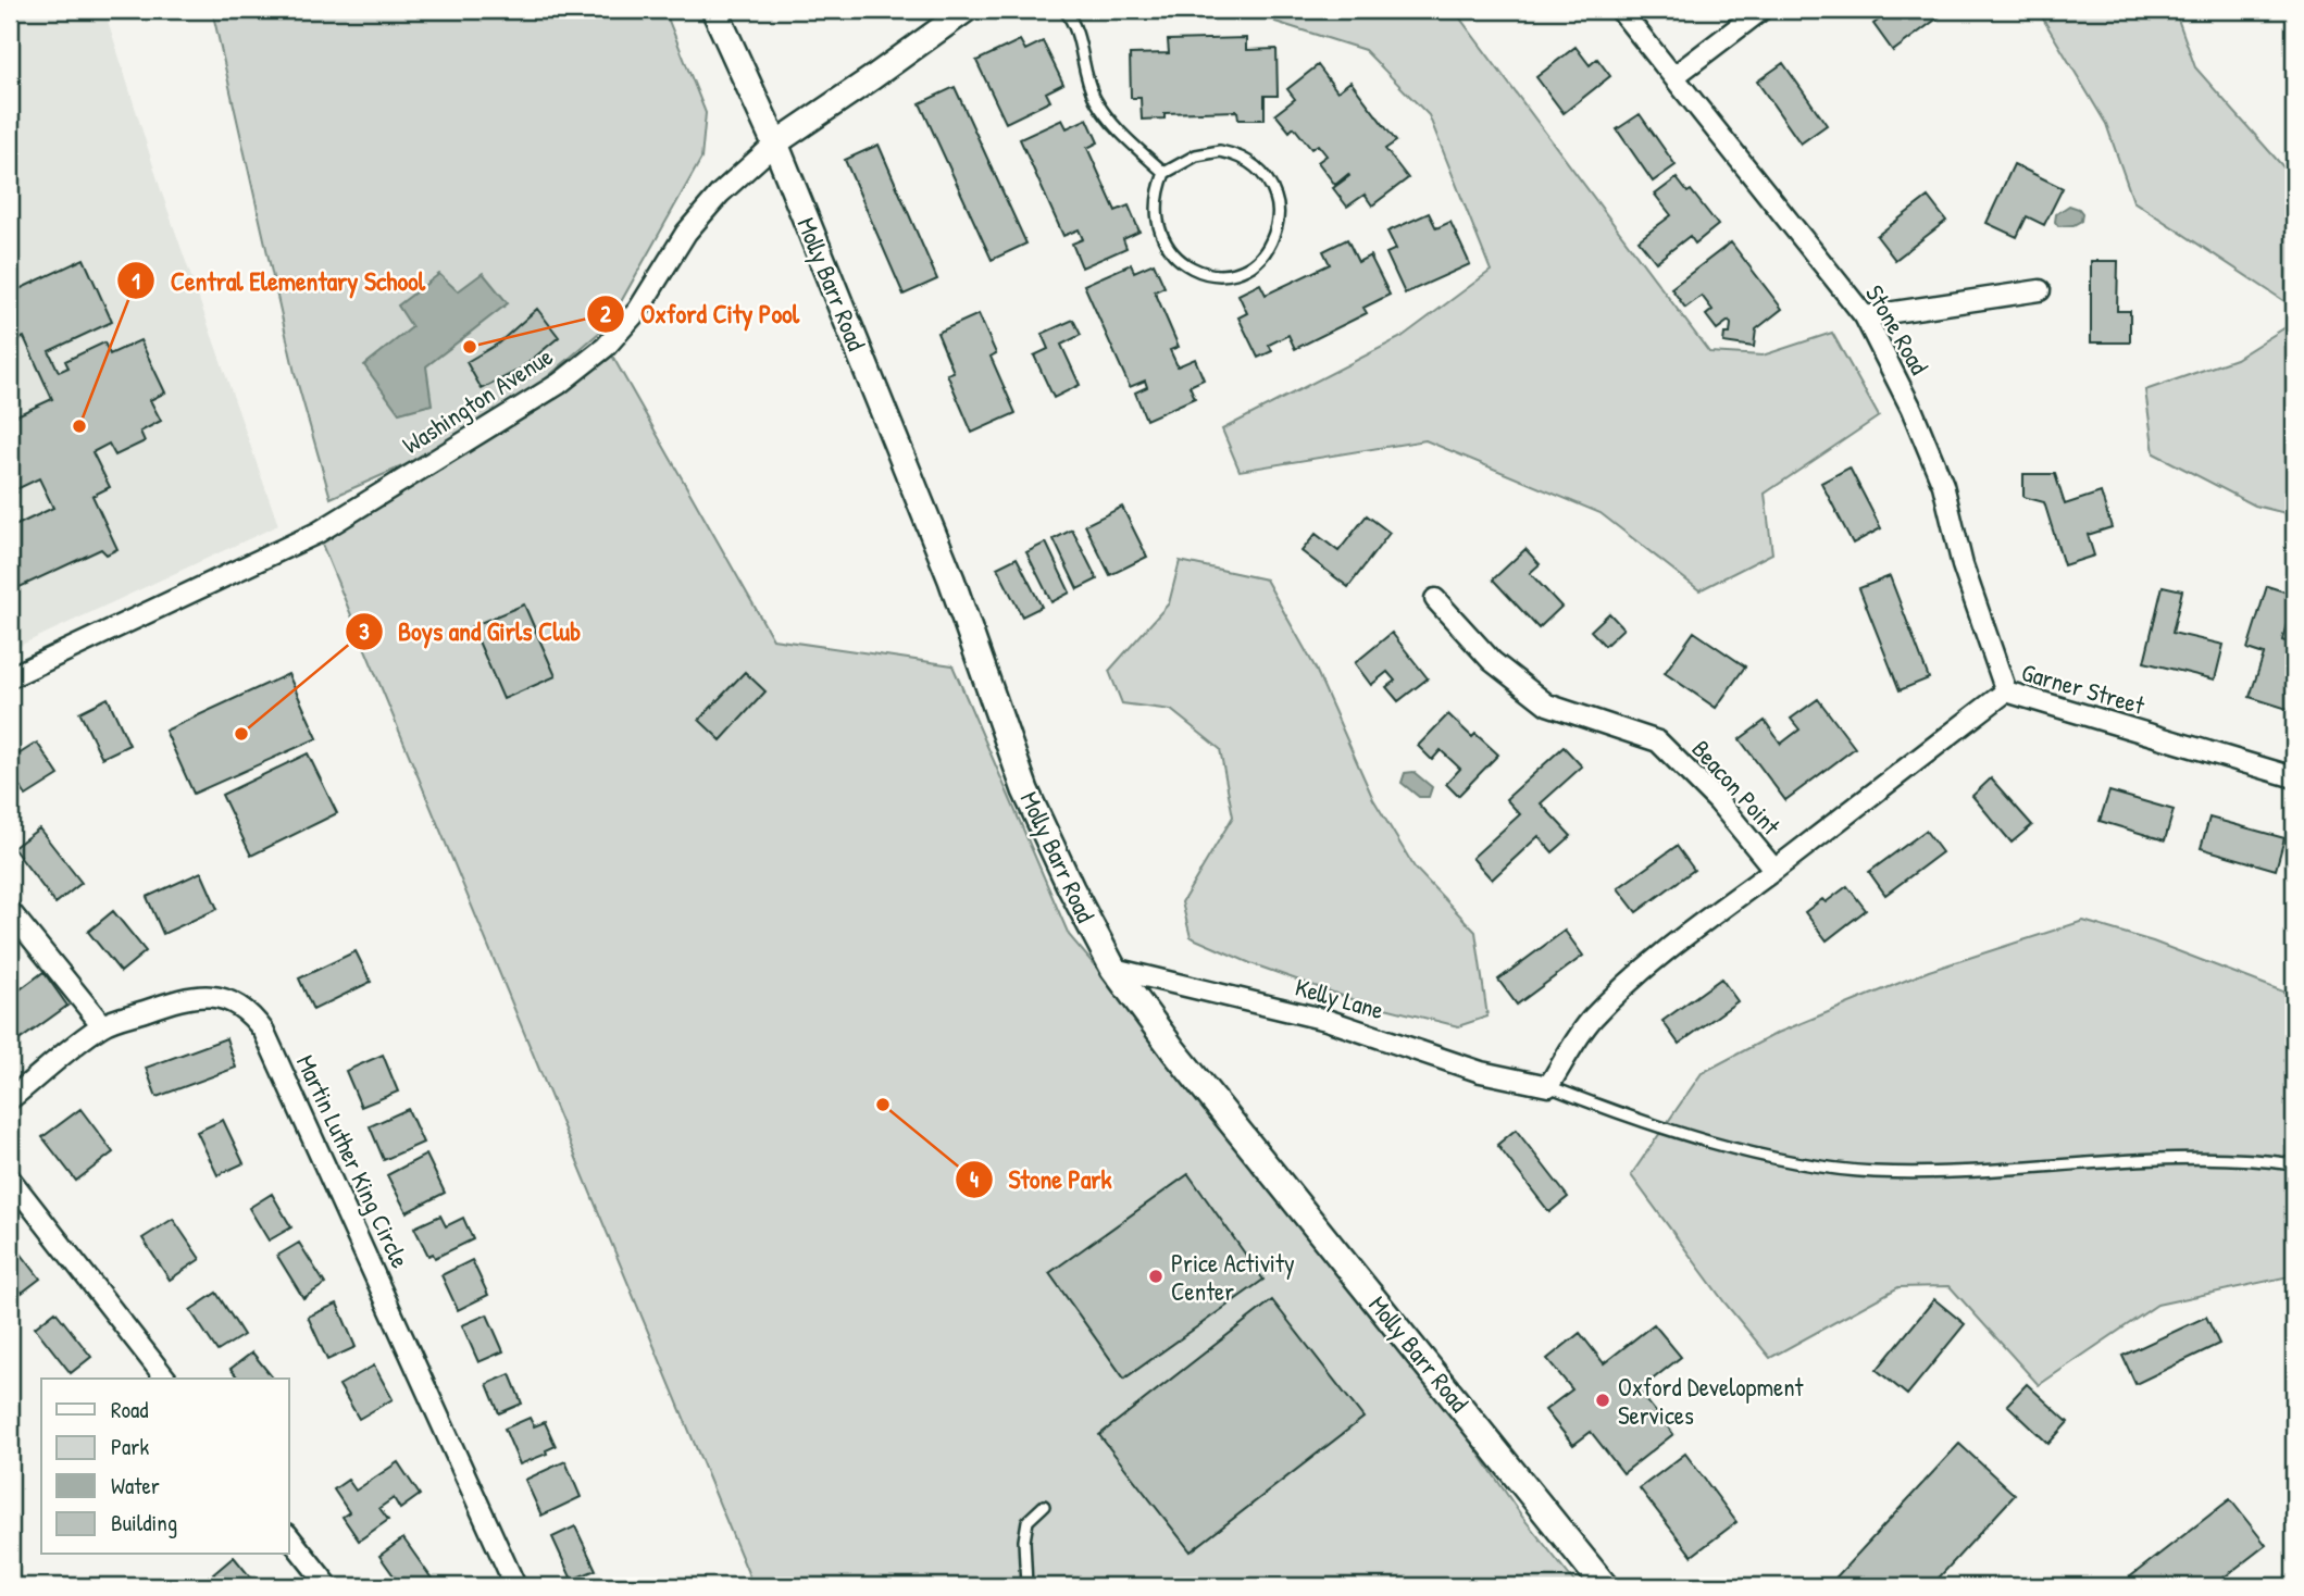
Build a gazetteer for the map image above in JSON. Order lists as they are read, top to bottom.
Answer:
{
  "streets": {
    "main road": ["Molly Barr Road"],
    "street": [
      "Stone Road",
      "Washington Avenue",
      "Garner Street",
      "Beacon Point",
      "Kelly Lane",
      "Martin Luther King Circle"
    ]
  },
  "crossings": [
    ["Molly Barr Road", "Washington Avenue"],
    ["Molly Barr Road", "Kelly Lane"],
    ["Stone Road", "Garner Street"],
    ["Garner Street", "Beacon Point"],
    ["Beacon Point", "Kelly Lane"]
  ],
  "places": [
    "Oxford City Pool",
    "Central Elementary School",
    "Boys and Girls Club",
    "Stone Park",
    "Price Activity Center",
    "Oxford Development Services"
  ],
  "legend": [
    "Road",
    "Park",
    "Water",
    "Building"
  ]
}
